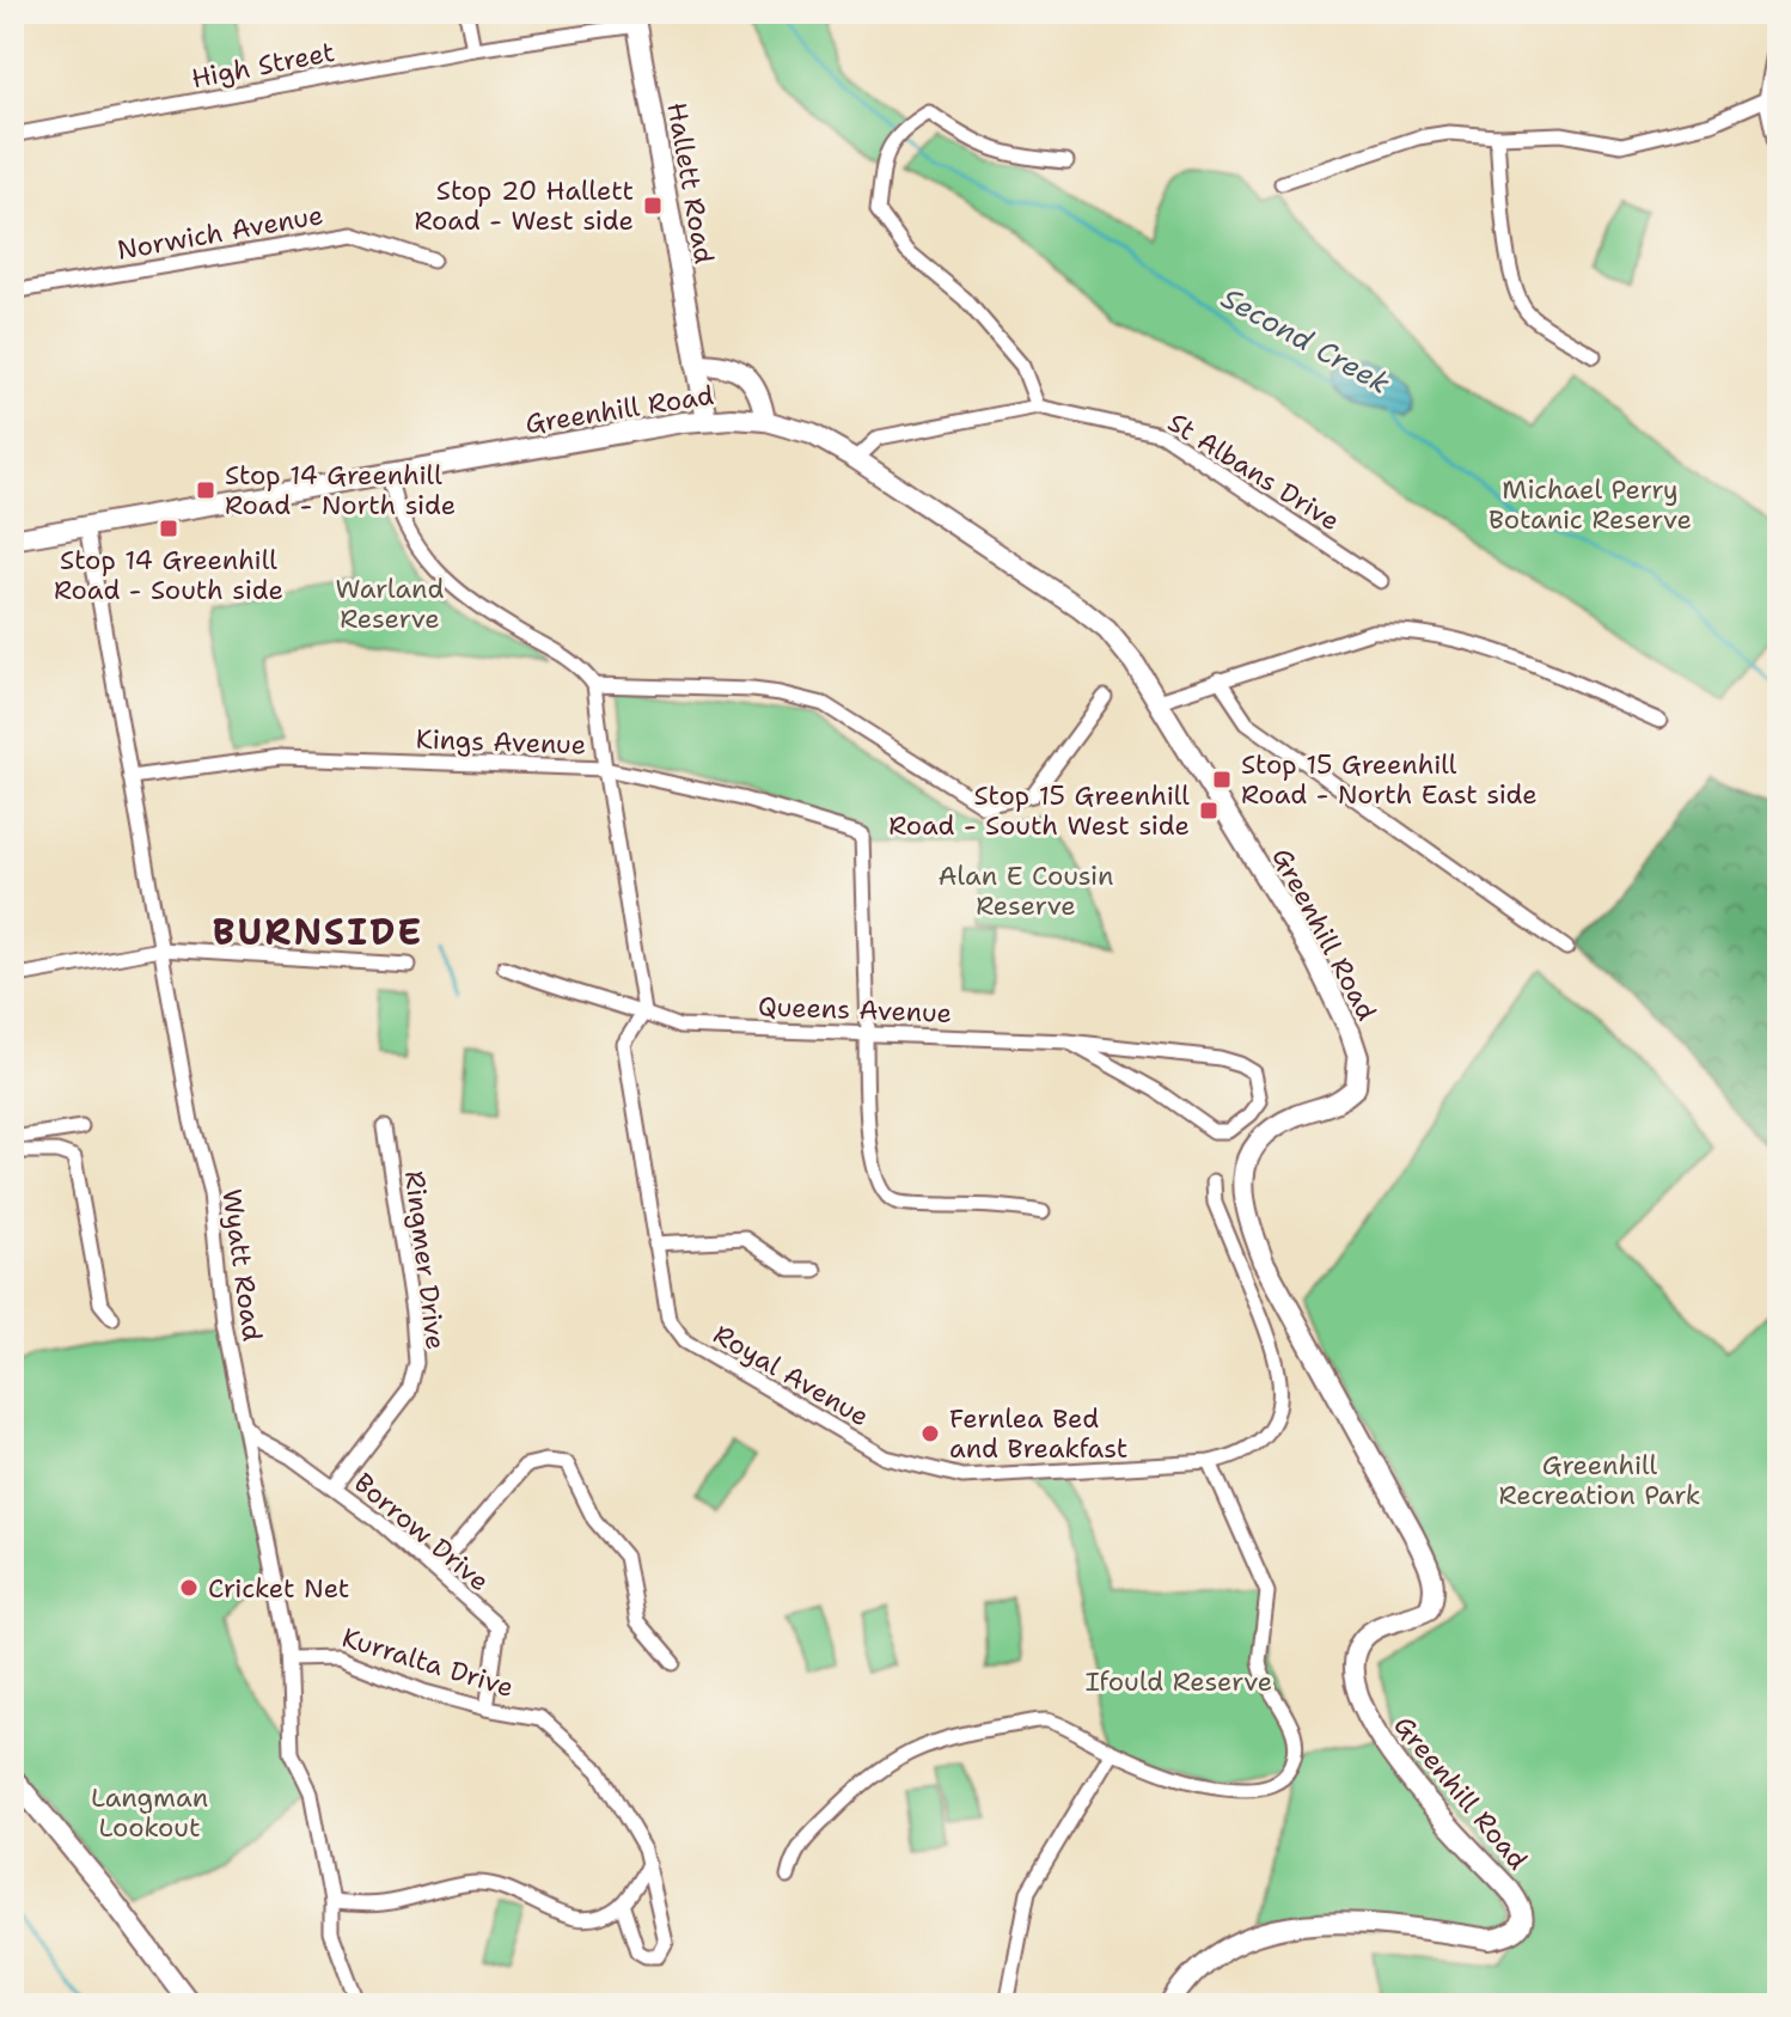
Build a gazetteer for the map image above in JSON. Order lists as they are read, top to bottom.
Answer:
{
  "streets": {
    "main road": ["Hallett Road", "Greenhill Road"],
    "street": [
      "High Street",
      "Norwich Avenue",
      "St Albans Drive",
      "Kings Avenue",
      "Queens Avenue",
      "Ringmer Drive",
      "Wyatt Road",
      "Royal Avenue",
      "Borrow Drive",
      "Kurralta Drive"
    ]
  },
  "crossings": [
    ["High Street", "Hallett Road"],
    ["Hallett Road", "Greenhill Road"],
    ["Greenhill Road", "Wyatt Road"],
    ["Kings Avenue", "Queens Avenue"],
    ["Kings Avenue", "Wyatt Road"],
    ["Queens Avenue", "Royal Avenue"],
    ["Ringmer Drive", "Borrow Drive"],
    ["Wyatt Road", "Borrow Drive"],
    ["Wyatt Road", "Kurralta Drive"],
    ["Borrow Drive", "Kurralta Drive"]
  ],
  "districts": ["BURNSIDE"],
  "water": ["Second Creek"],
  "parks": [
    "Michael Perry Botanic Reserve",
    "Warland Reserve",
    "Alan E Cousin Reserve",
    "Greenhill Recreation Park",
    "Ifould Reserve",
    "Langman Lookout"
  ],
  "places": {
    "transit": [
      "Stop 20 Hallett Road - West side",
      "Stop 14 Greenhill Road - North side",
      "Stop 14 Greenhill Road - South side",
      "Stop 15 Greenhill Road - North East side",
      "Stop 15 Greenhill Road - South West side"
    ],
    "other": ["Fernlea Bed and Breakfast", "Cricket Net"]
  }
}
